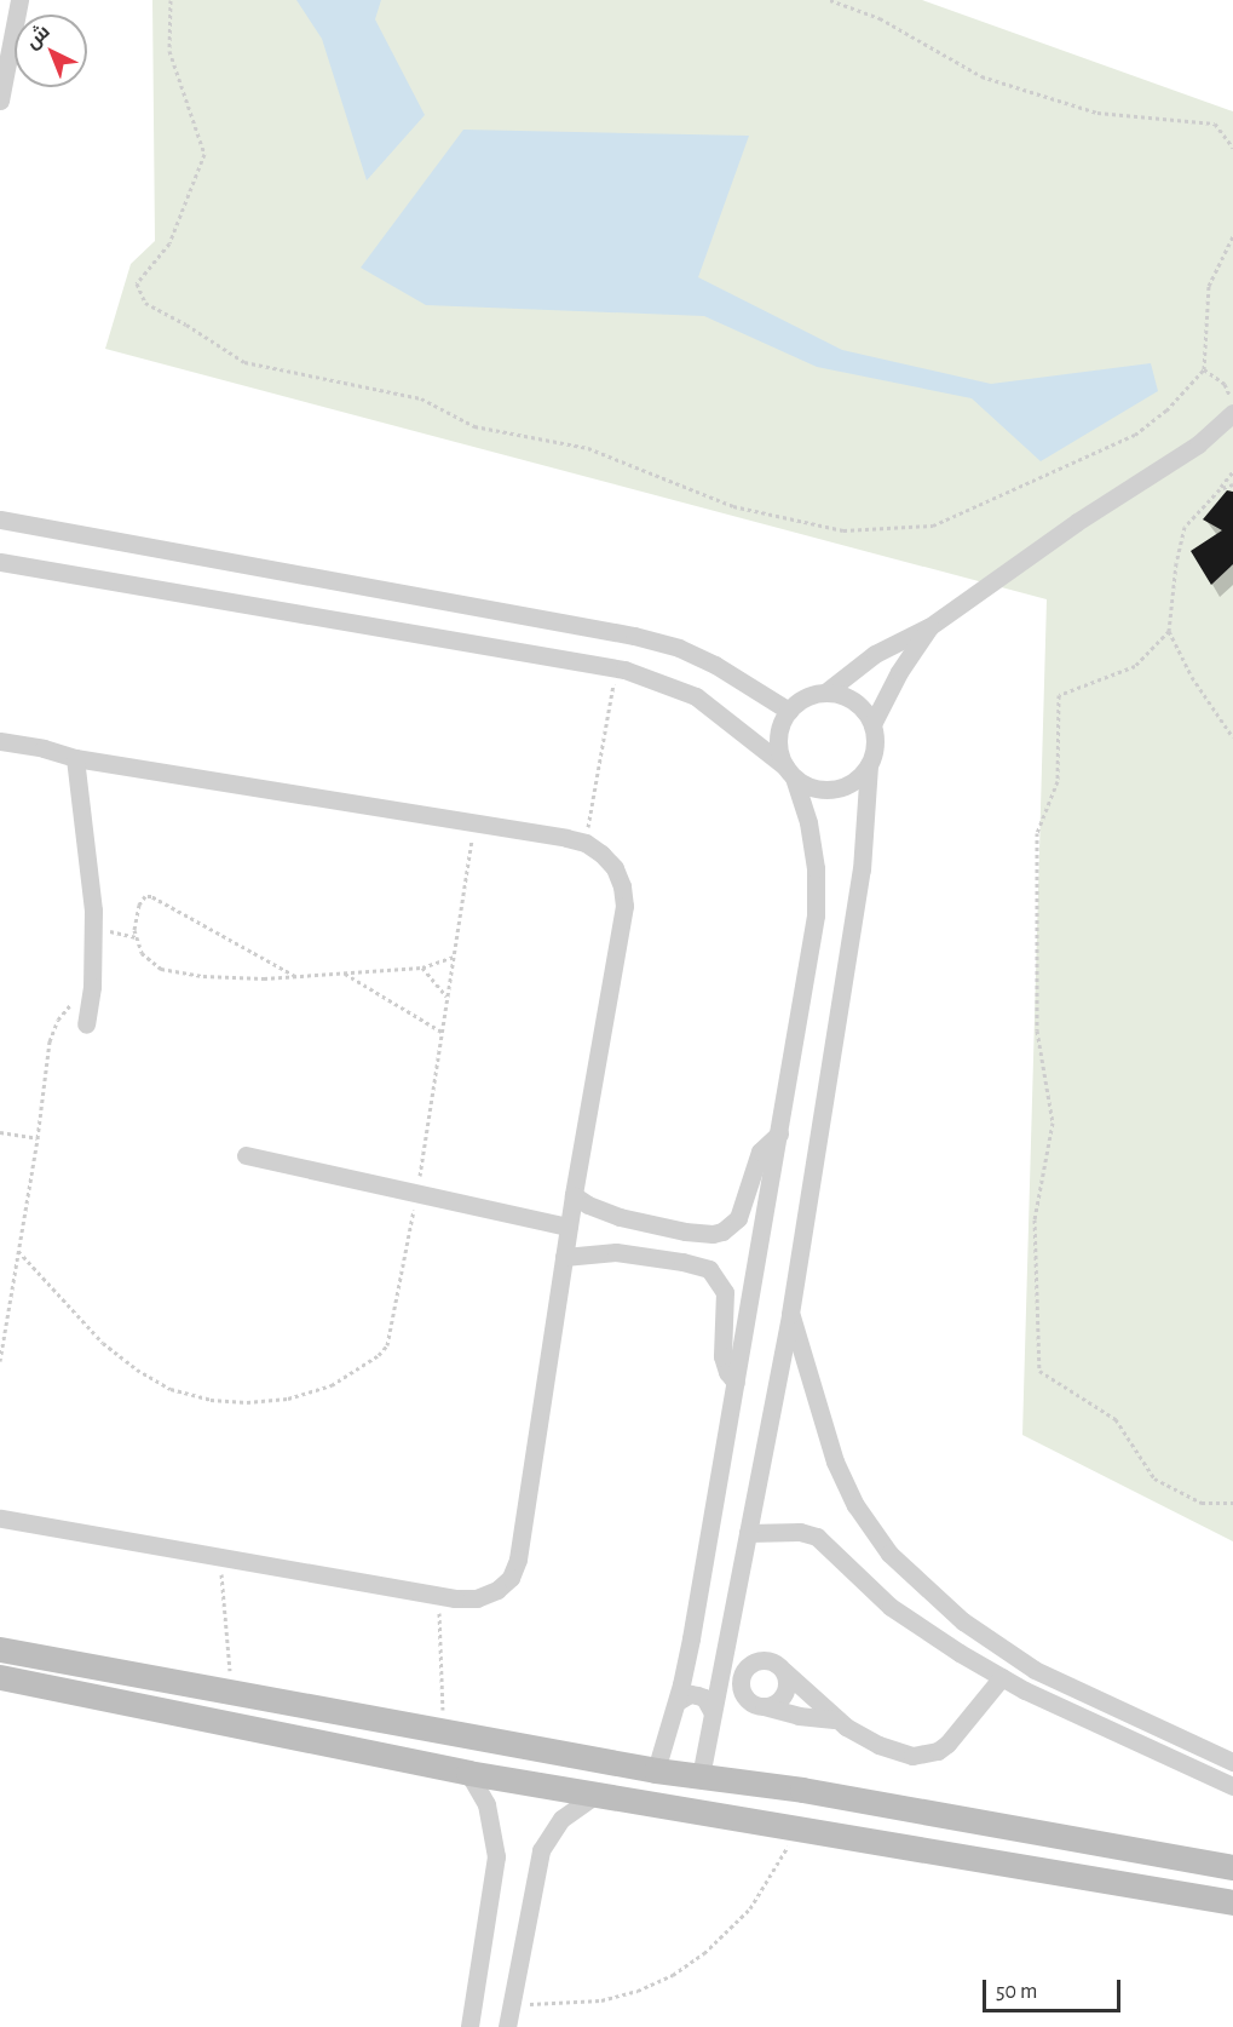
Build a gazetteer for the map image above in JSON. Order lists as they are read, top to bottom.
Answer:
{
  "scale_bar": "50 m",
  "north": "top left"
}
